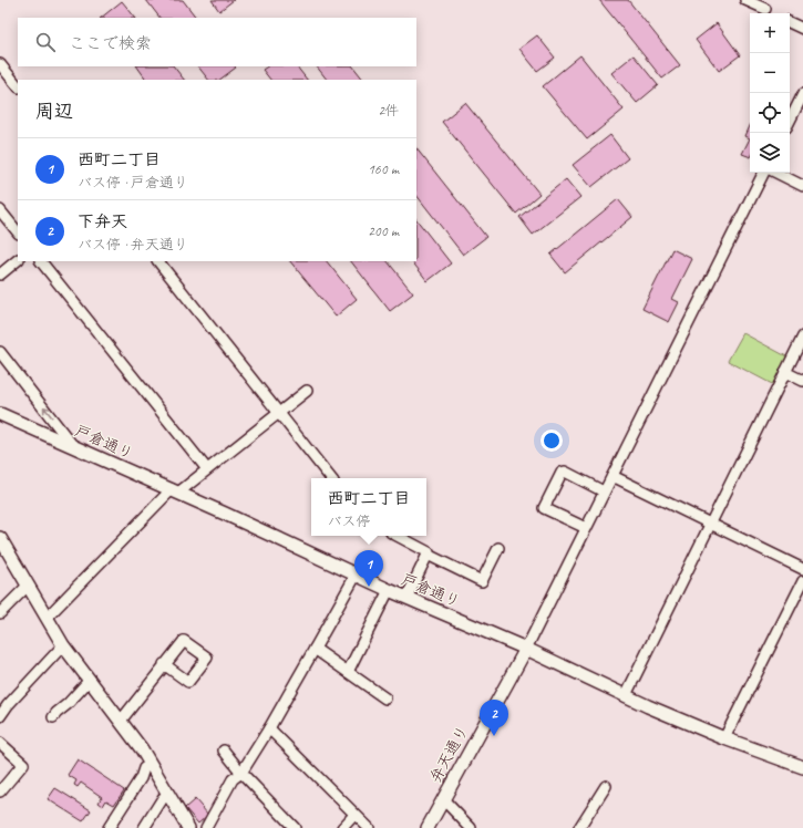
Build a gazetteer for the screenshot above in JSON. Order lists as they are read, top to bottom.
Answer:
{
  "streets": {
    "street": ["戸倉通り", "弁天通り"]
  },
  "crossings": [
    ["戸倉通り", "弁天通り"]
  ],
  "page": {
    "map_buttons": ["+", "−"],
    "search": "ここで検索",
    "heading": ["周辺", "2件"],
    "list": [
      {
        "mark": "1",
        "name": "西町二丁目",
        "note": "バス停 · 戸倉通り",
        "value": "160 m"
      },
      {
        "mark": "2",
        "name": "下弁天",
        "note": "バス停 · 弁天通り",
        "value": "200 m"
      }
    ],
    "popup": ["西町二丁目", "バス停"],
    "pins": ["1", "2"]
  }
}
